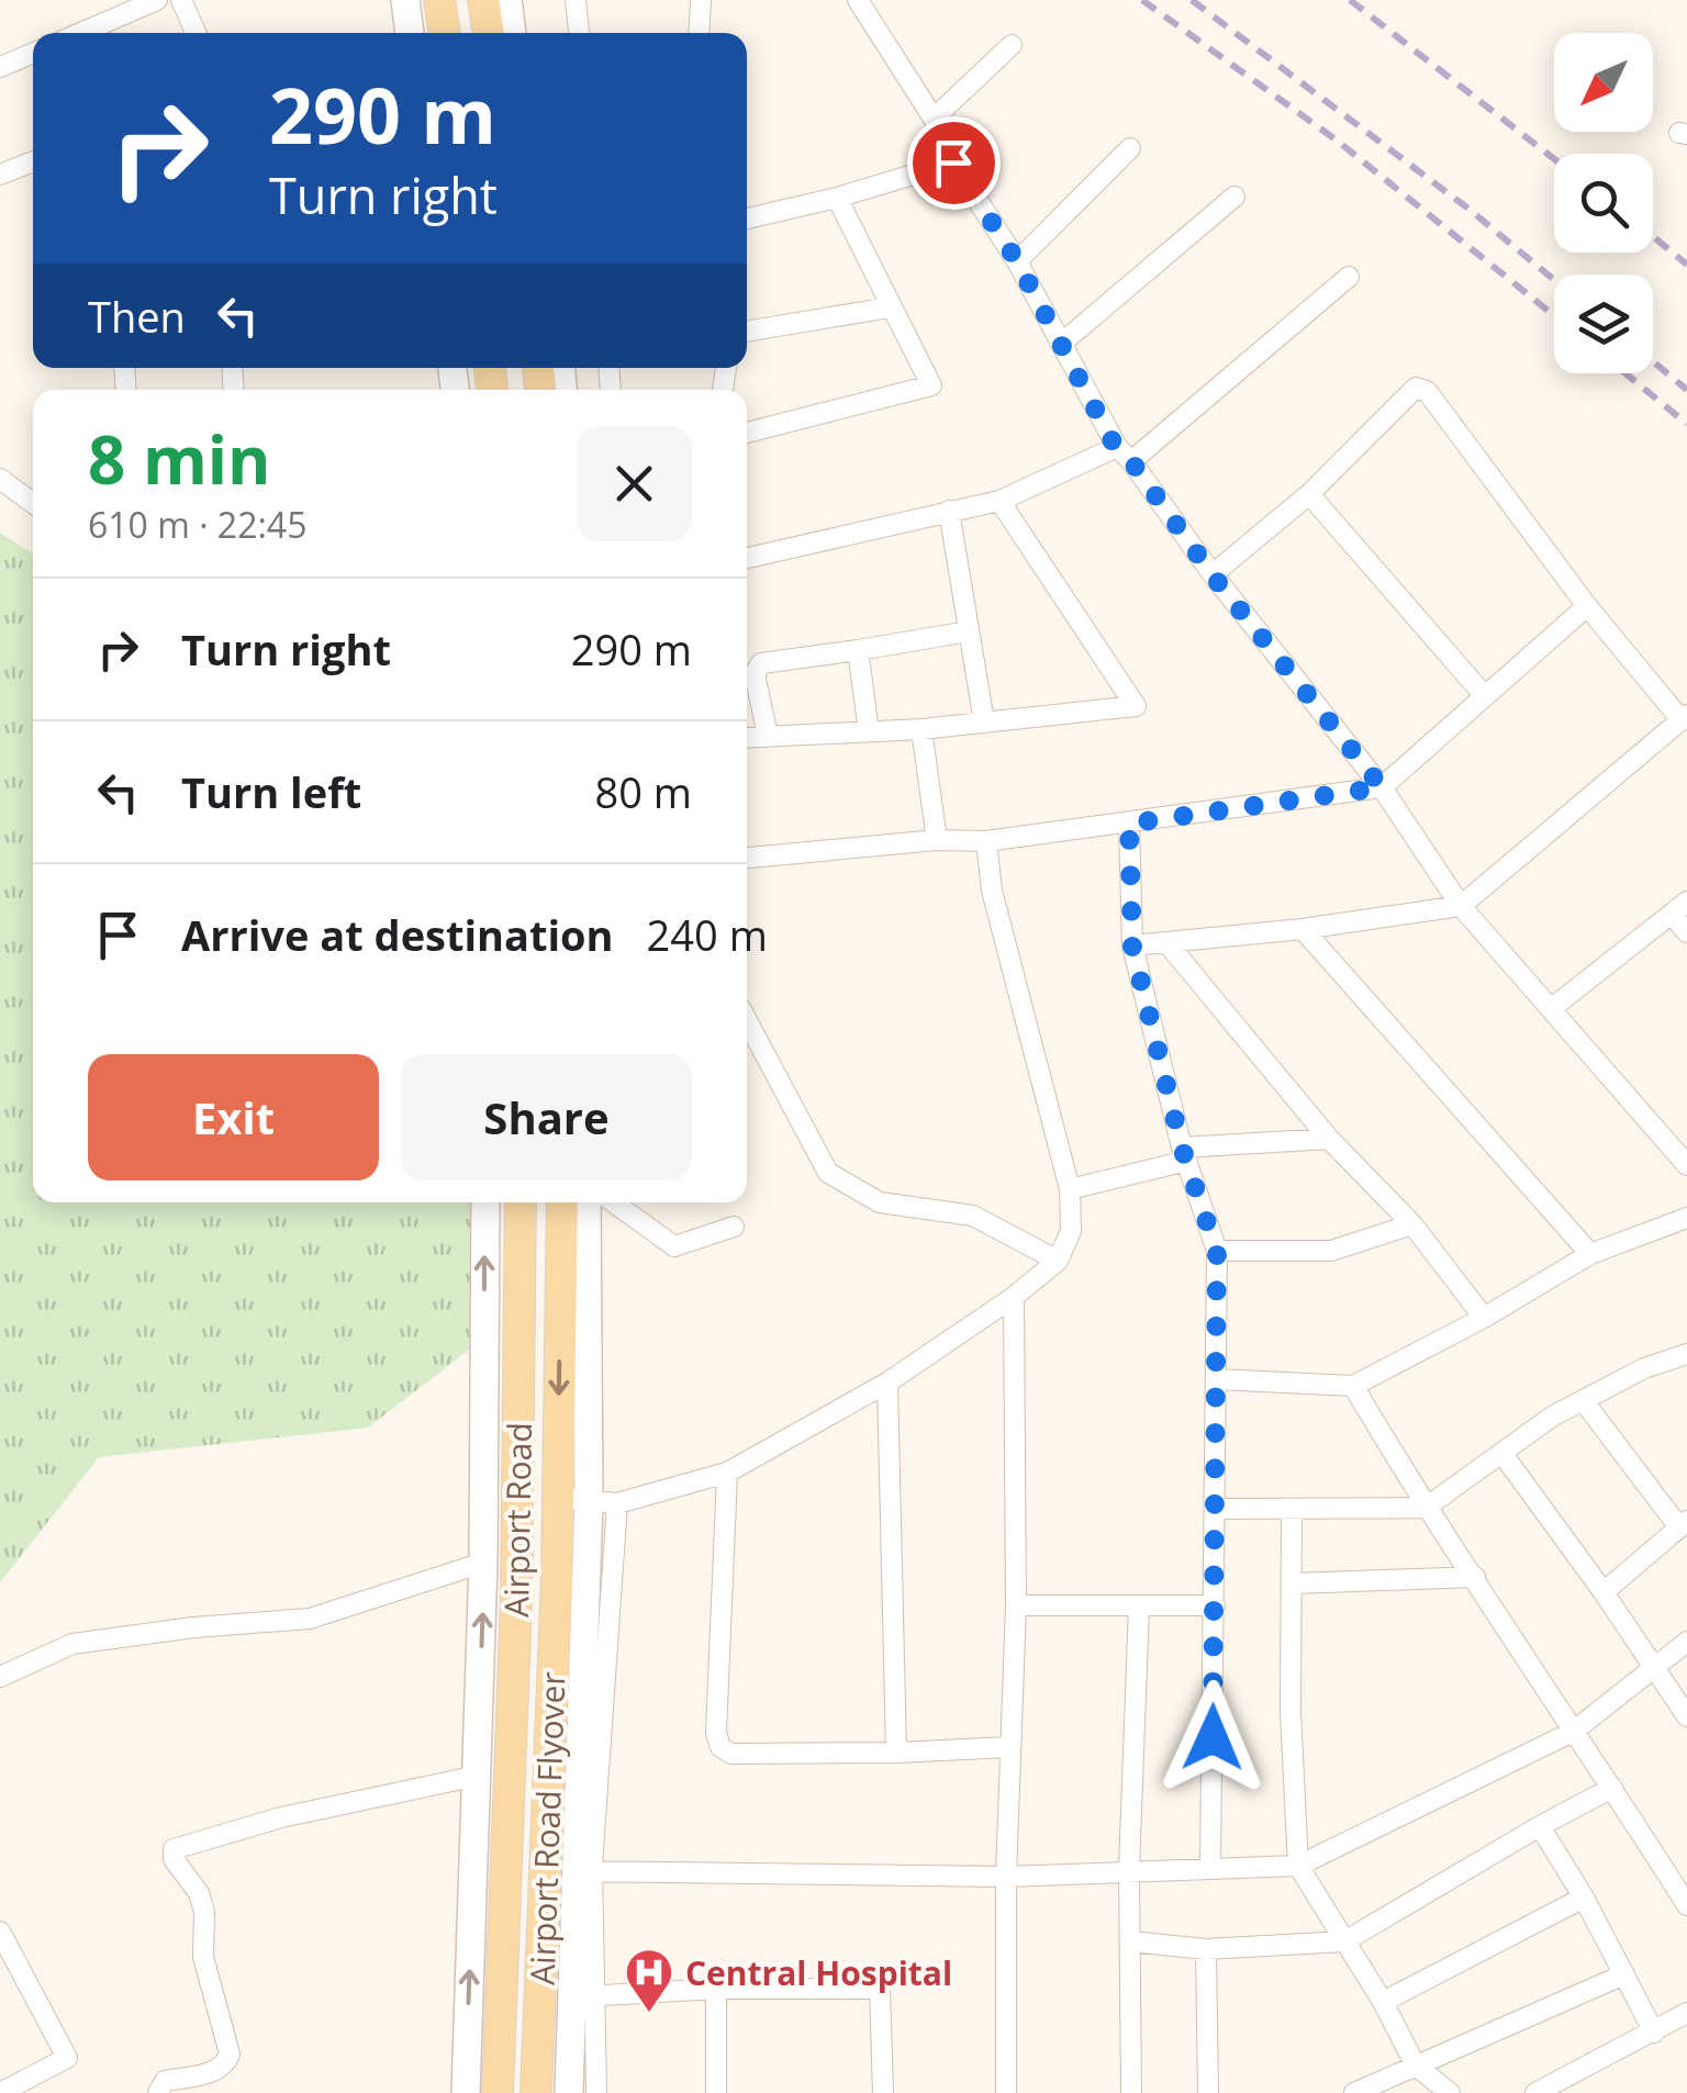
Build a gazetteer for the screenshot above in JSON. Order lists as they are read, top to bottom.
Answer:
{
  "streets": {
    "main road": ["Airport Road", "Airport Road Flyover"]
  },
  "crossings": [
    ["Airport Road", "Airport Road Flyover"]
  ],
  "places": {
    "hospital": ["Central Hospital"]
  },
  "north": "bottom left",
  "page": {
    "turn": ["290 m", "Turn right"],
    "then": "Then",
    "heading": ["8 min", "610 m · 22:45"],
    "list": [
      {
        "name": "Turn right",
        "value": "290 m"
      },
      {
        "name": "Turn left",
        "value": "80 m"
      },
      {
        "name": "Arrive at destination",
        "value": "240 m"
      }
    ],
    "buttons": ["Exit", "Share"]
  }
}
